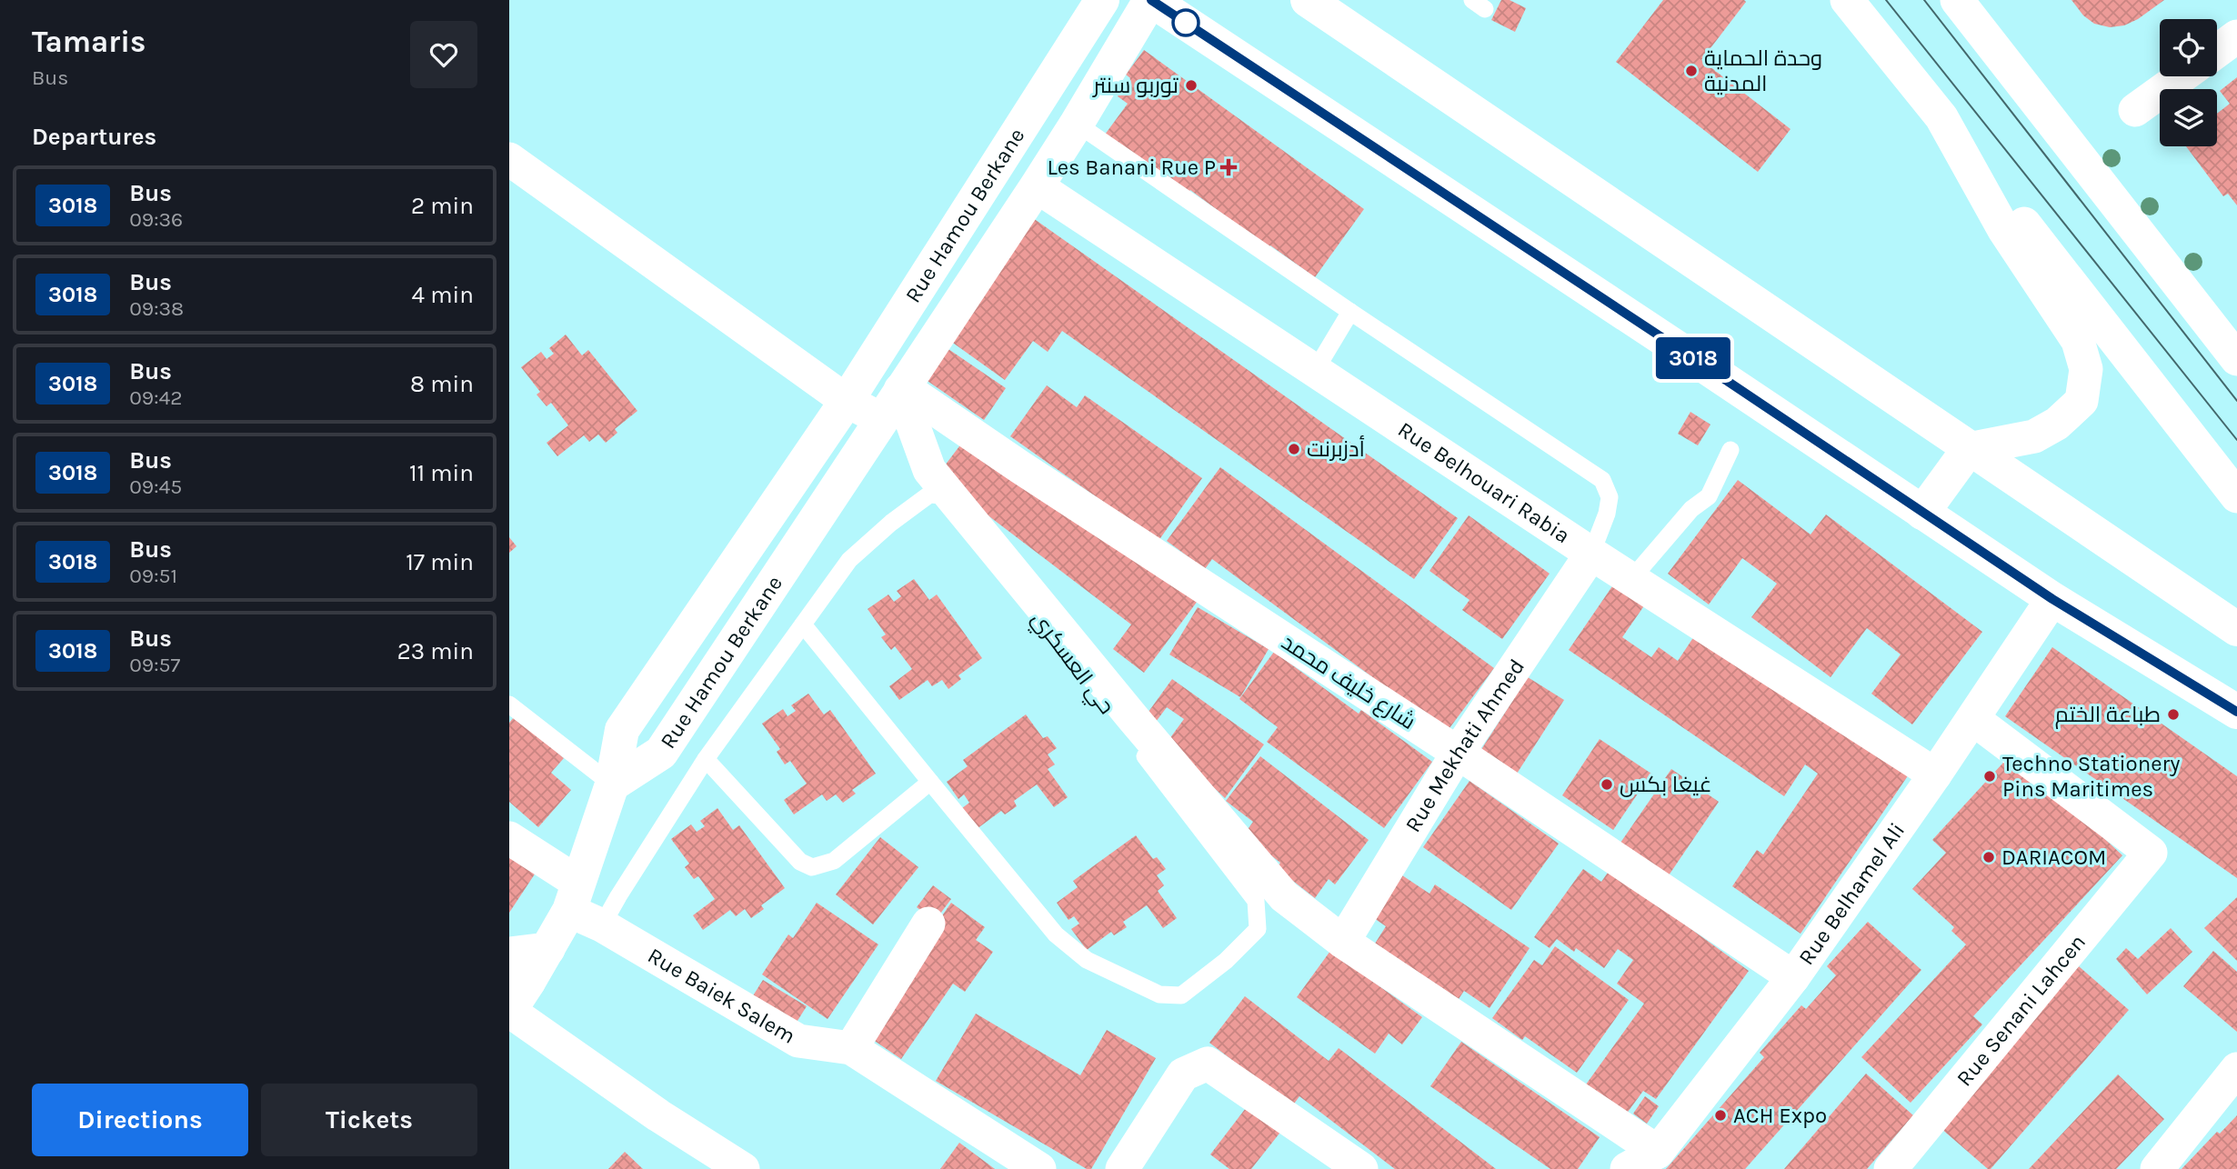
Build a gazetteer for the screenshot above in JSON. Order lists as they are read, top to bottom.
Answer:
{
  "streets": {
    "main road": ["Rue Hamou Berkane"],
    "street": [
      "Rue Belhouari Rabia",
      "شارع خليف محمد",
      "Rue Mekhati Ahmed",
      "Rue Belhamel Ali",
      "Rue Baiek Salem",
      "Rue Senani Lahcen"
    ],
    "lane": ["حي العسكري"]
  },
  "crossings": [
    ["Rue Hamou Berkane", "Rue Belhouari Rabia"],
    ["Rue Hamou Berkane", "شارع خليف محمد"],
    ["Rue Belhouari Rabia", "Rue Mekhati Ahmed"],
    ["Rue Belhouari Rabia", "Rue Belhamel Ali"],
    ["حي العسكري", "Rue Baiek Salem"],
    ["شارع خليف محمد", "Rue Mekhati Ahmed"],
    ["شارع خليف محمد", "Rue Belhamel Ali"],
    ["Rue Belhamel Ali", "Rue Senani Lahcen"]
  ],
  "places": {
    "other": [
      "وحدة الحماية المدنية",
      "توربو سنتر",
      "أدزبرنت",
      "طباعة الختم",
      "Techno Stationery Pins Maritimes",
      "غيغا بكس",
      "DARIACOM",
      "ACH Expo"
    ],
    "health": ["Les Banani Rue P"]
  },
  "lines": ["bus line 3018"],
  "page": {
    "heading": [
      ["Tamaris", "Bus"],
      "Departures"
    ],
    "on_map": "3018",
    "list": [
      {
        "mark": "3018",
        "name": "Bus",
        "note": "09:36",
        "value": "2 min"
      },
      {
        "mark": "3018",
        "name": "Bus",
        "note": "09:38",
        "value": "4 min"
      },
      {
        "mark": "3018",
        "name": "Bus",
        "note": "09:42",
        "value": "8 min"
      },
      {
        "mark": "3018",
        "name": "Bus",
        "note": "09:45",
        "value": "11 min"
      },
      {
        "mark": "3018",
        "name": "Bus",
        "note": "09:51",
        "value": "17 min"
      },
      {
        "mark": "3018",
        "name": "Bus",
        "note": "09:57",
        "value": "23 min"
      }
    ],
    "buttons": ["Directions", "Tickets"]
  }
}
